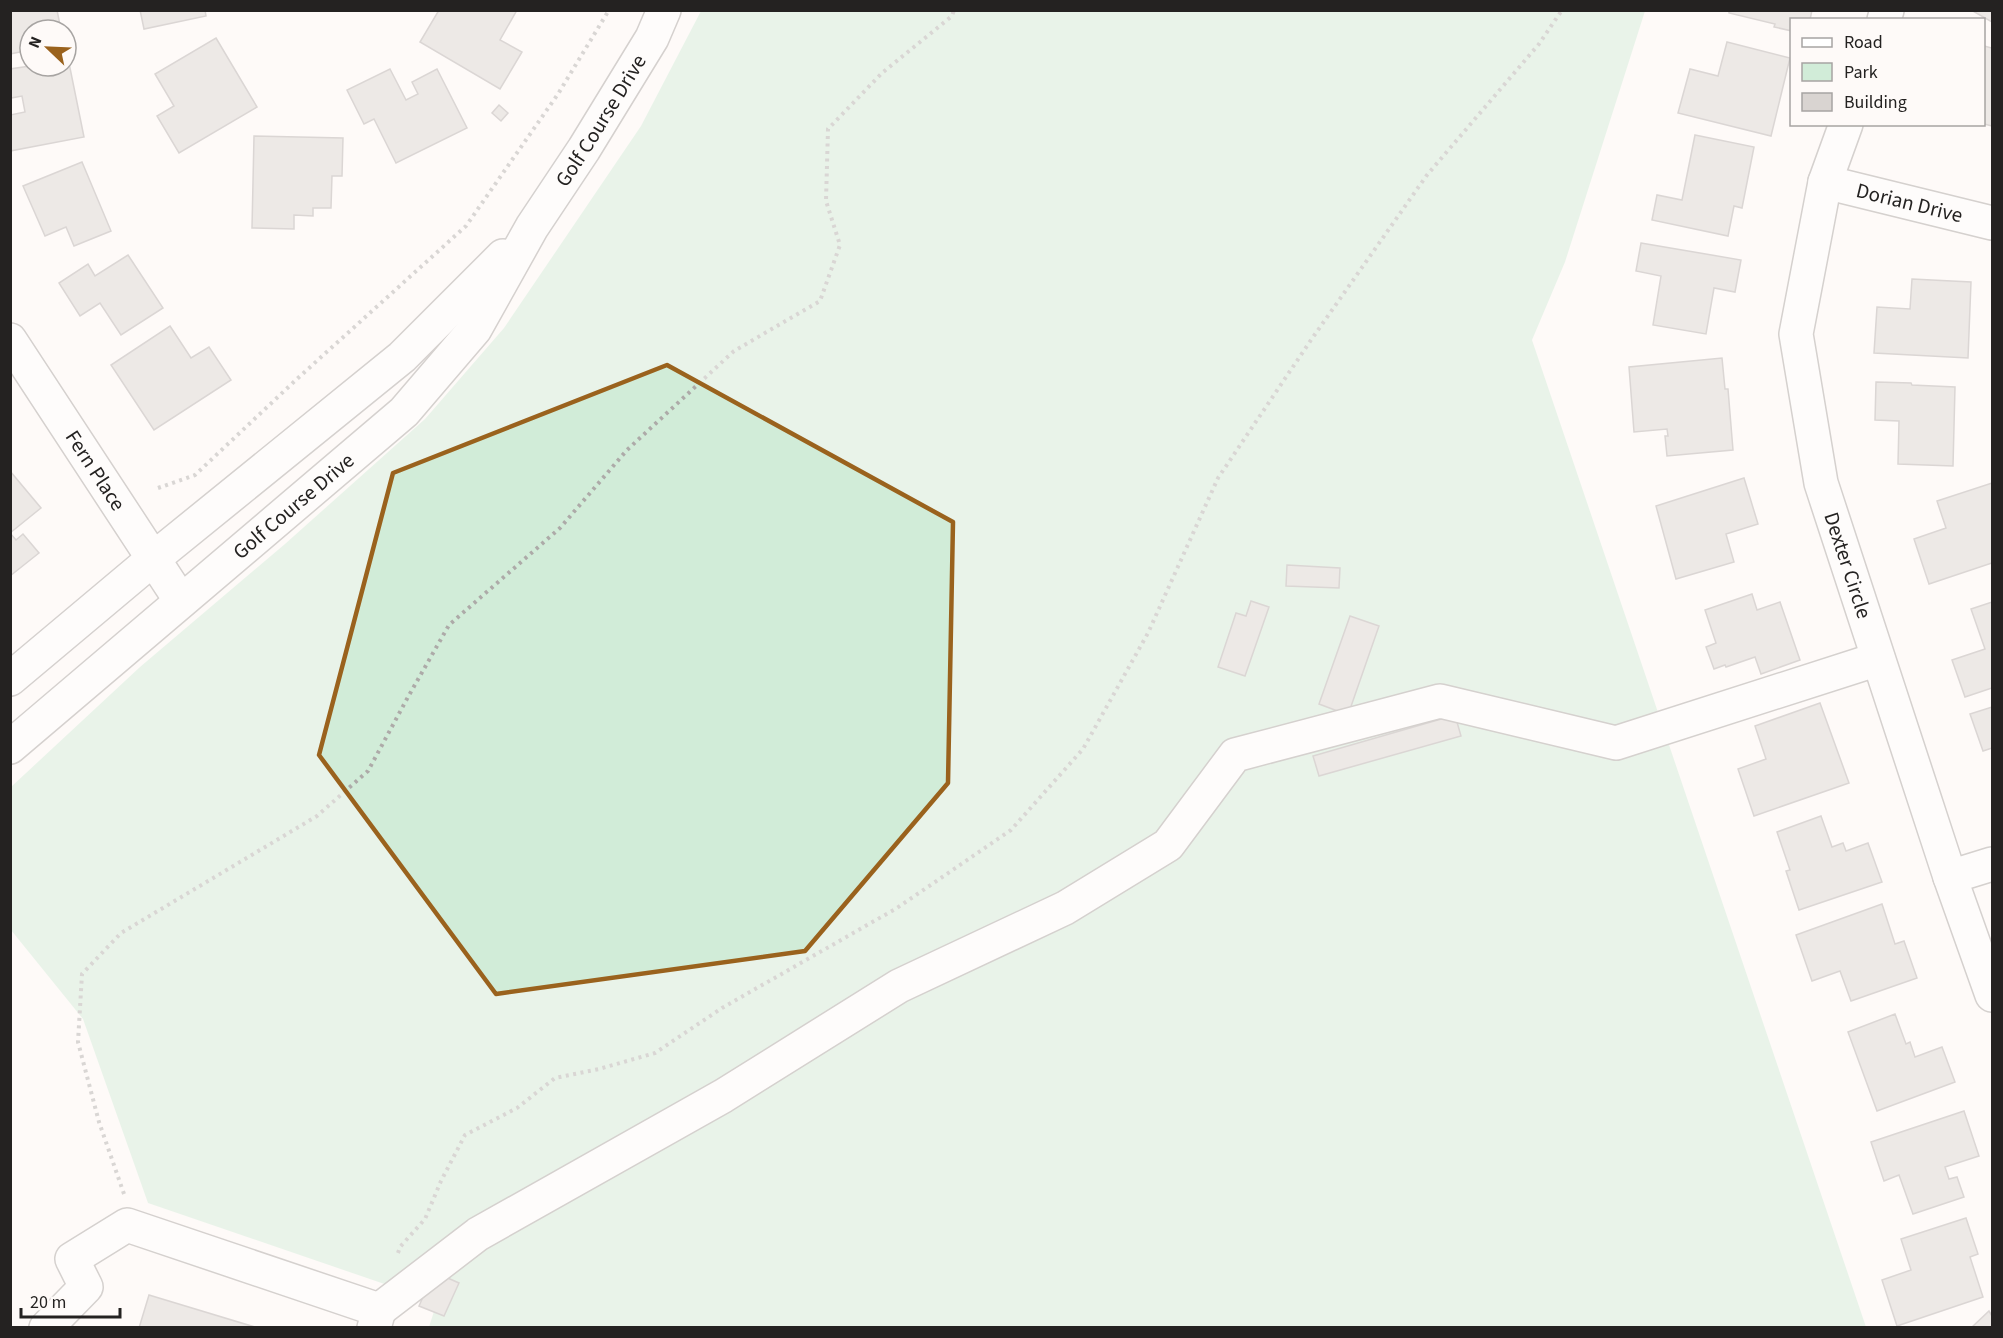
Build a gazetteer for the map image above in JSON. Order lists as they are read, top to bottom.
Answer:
{
  "streets": {
    "street": [
      "Golf Course Drive",
      "Dorian Drive",
      "Fern Place",
      "Dexter Circle"
    ]
  },
  "crossings": [
    ["Golf Course Drive", "Fern Place"],
    ["Dorian Drive", "Dexter Circle"]
  ],
  "legend": ["Road", "Park", "Building"],
  "scale_bar": "20 m",
  "north": "top left"
}
